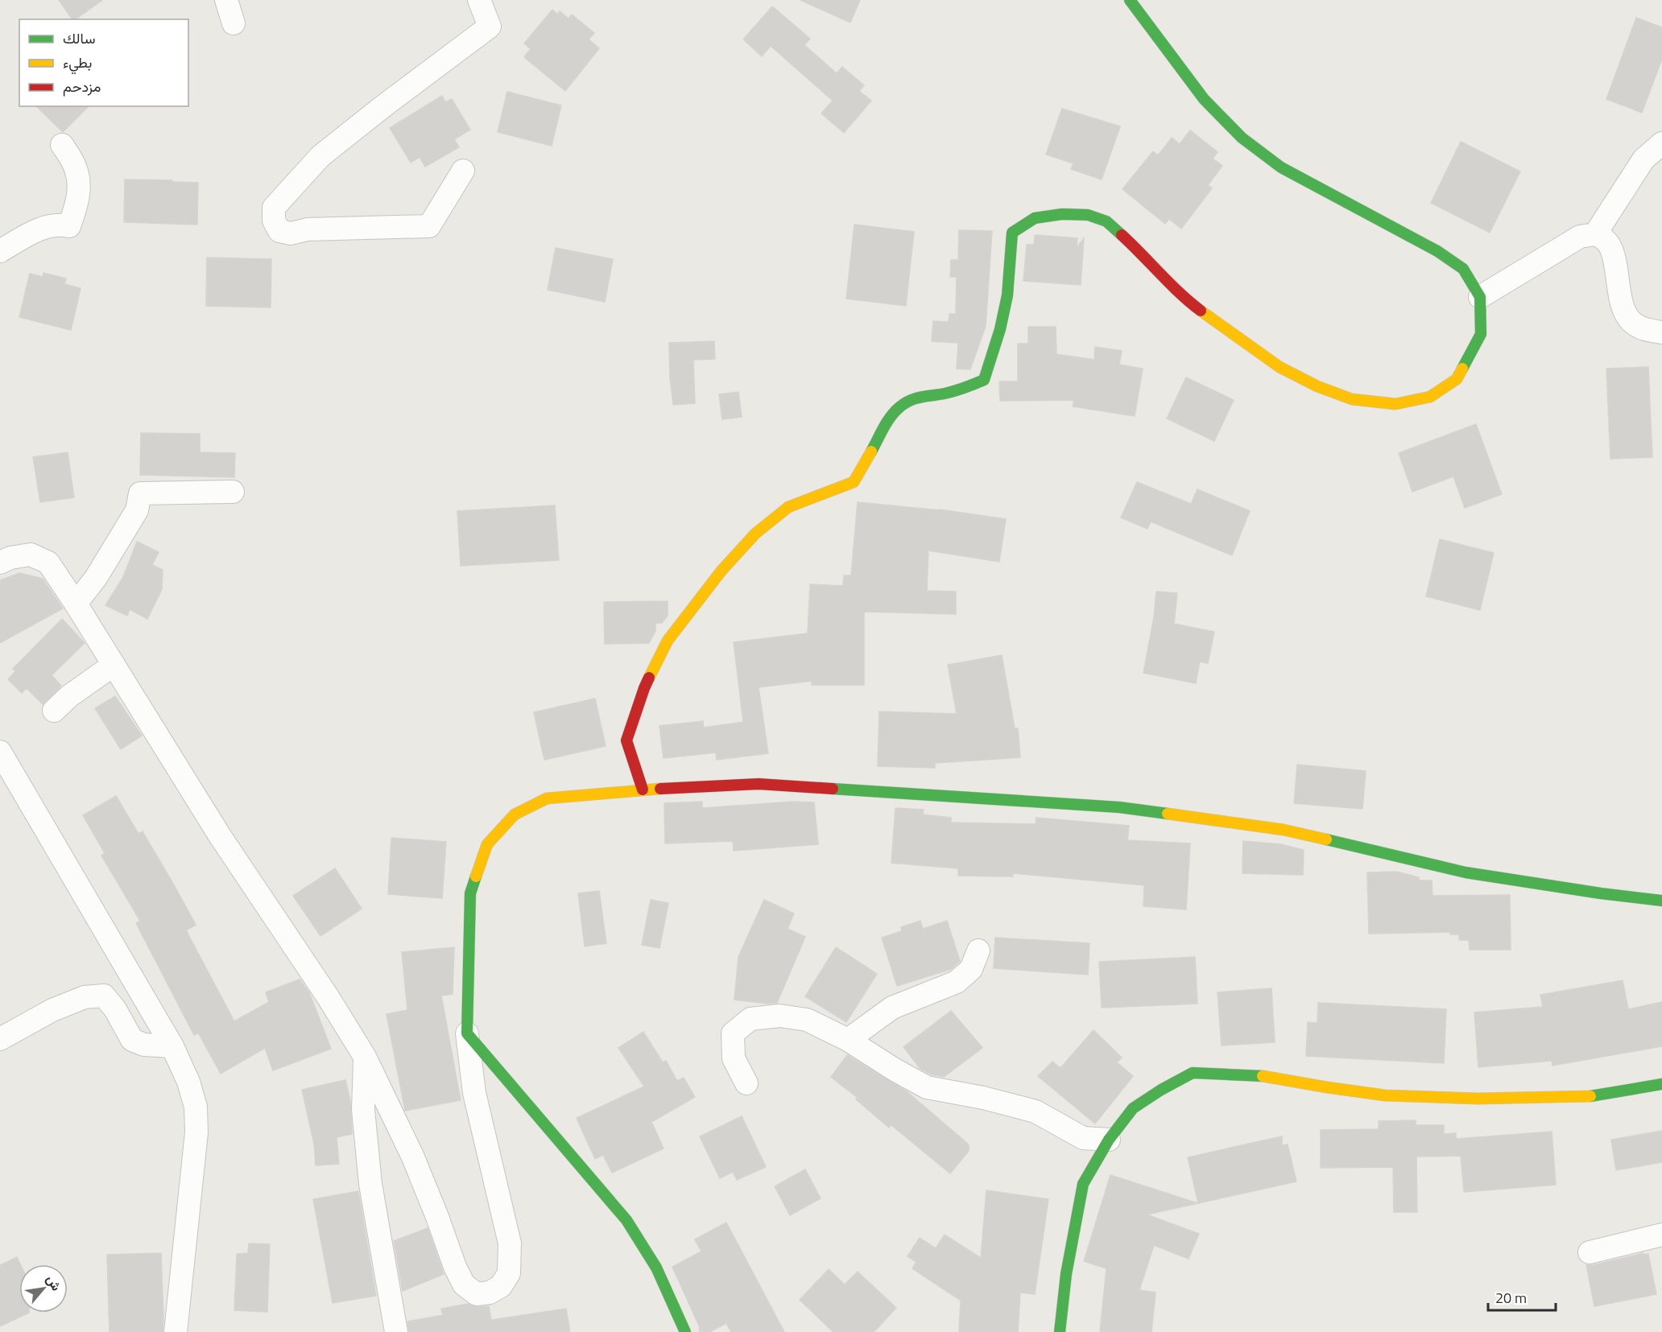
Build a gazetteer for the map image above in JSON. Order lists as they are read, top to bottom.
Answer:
{
  "legend": ["سالك", "بطيء", "مزدحم"],
  "scale_bar": "20 m",
  "north": "top right"
}
